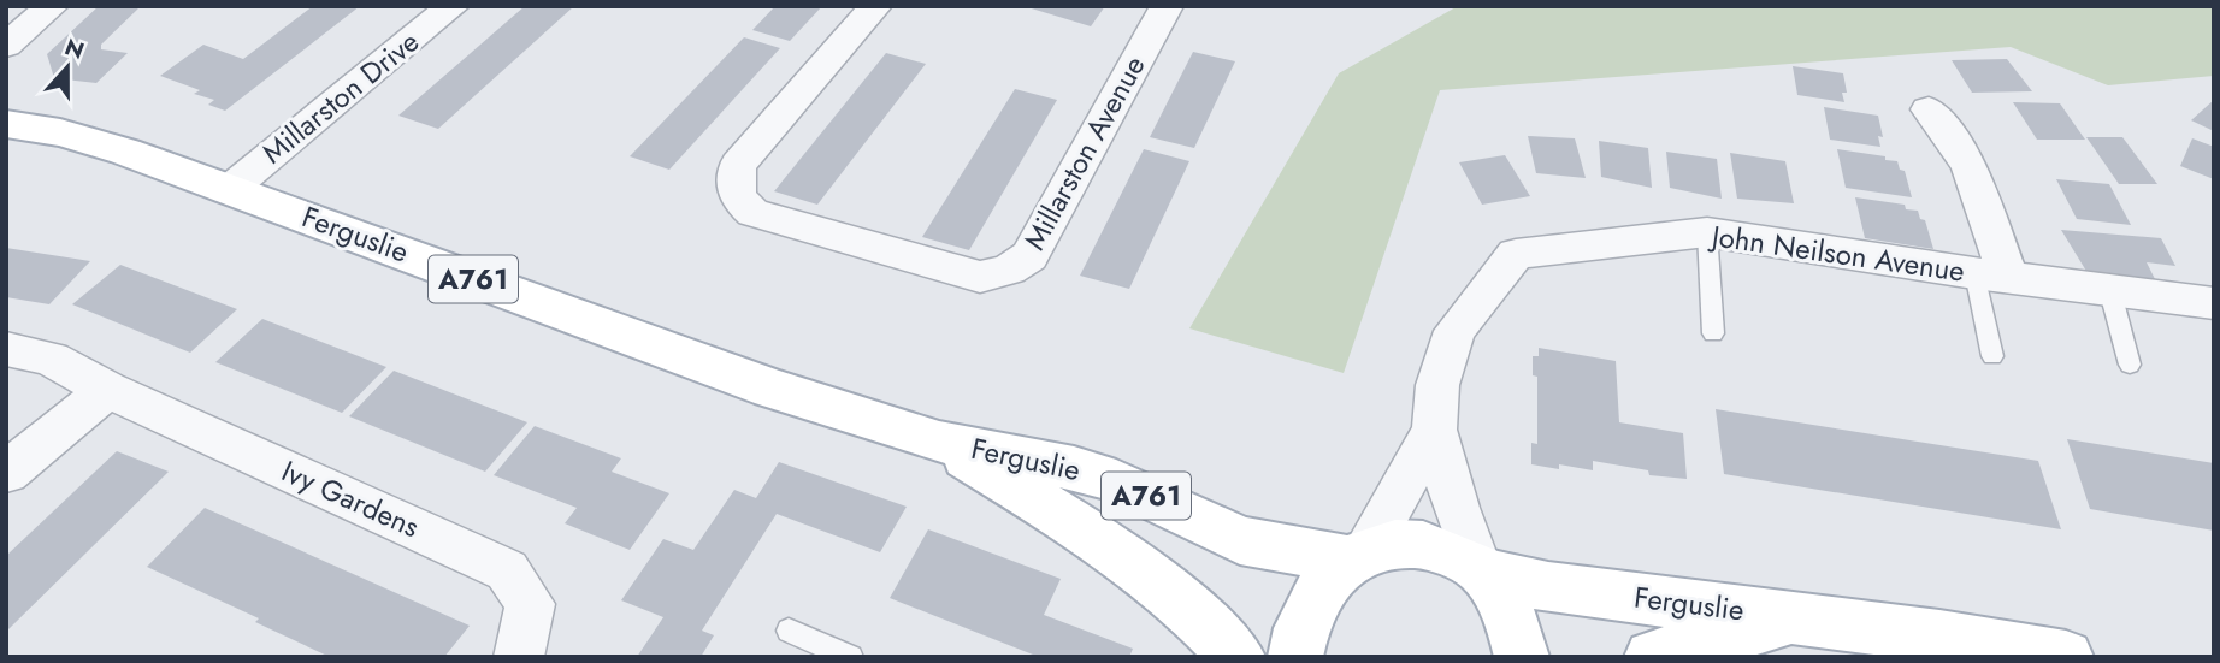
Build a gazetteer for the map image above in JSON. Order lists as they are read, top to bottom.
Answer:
{
  "streets": {
    "main road": ["Ferguslie", "A761"],
    "street": [
      "Millarston Drive",
      "Millarston Avenue",
      "John Neilson Avenue",
      "Ivy Gardens"
    ]
  },
  "crossings": [
    ["Millarston Drive", "Ferguslie"],
    ["Ferguslie", "John Neilson Avenue"],
    ["Ferguslie", "A761"],
    ["John Neilson Avenue", "A761"]
  ],
  "north": "top"
}
